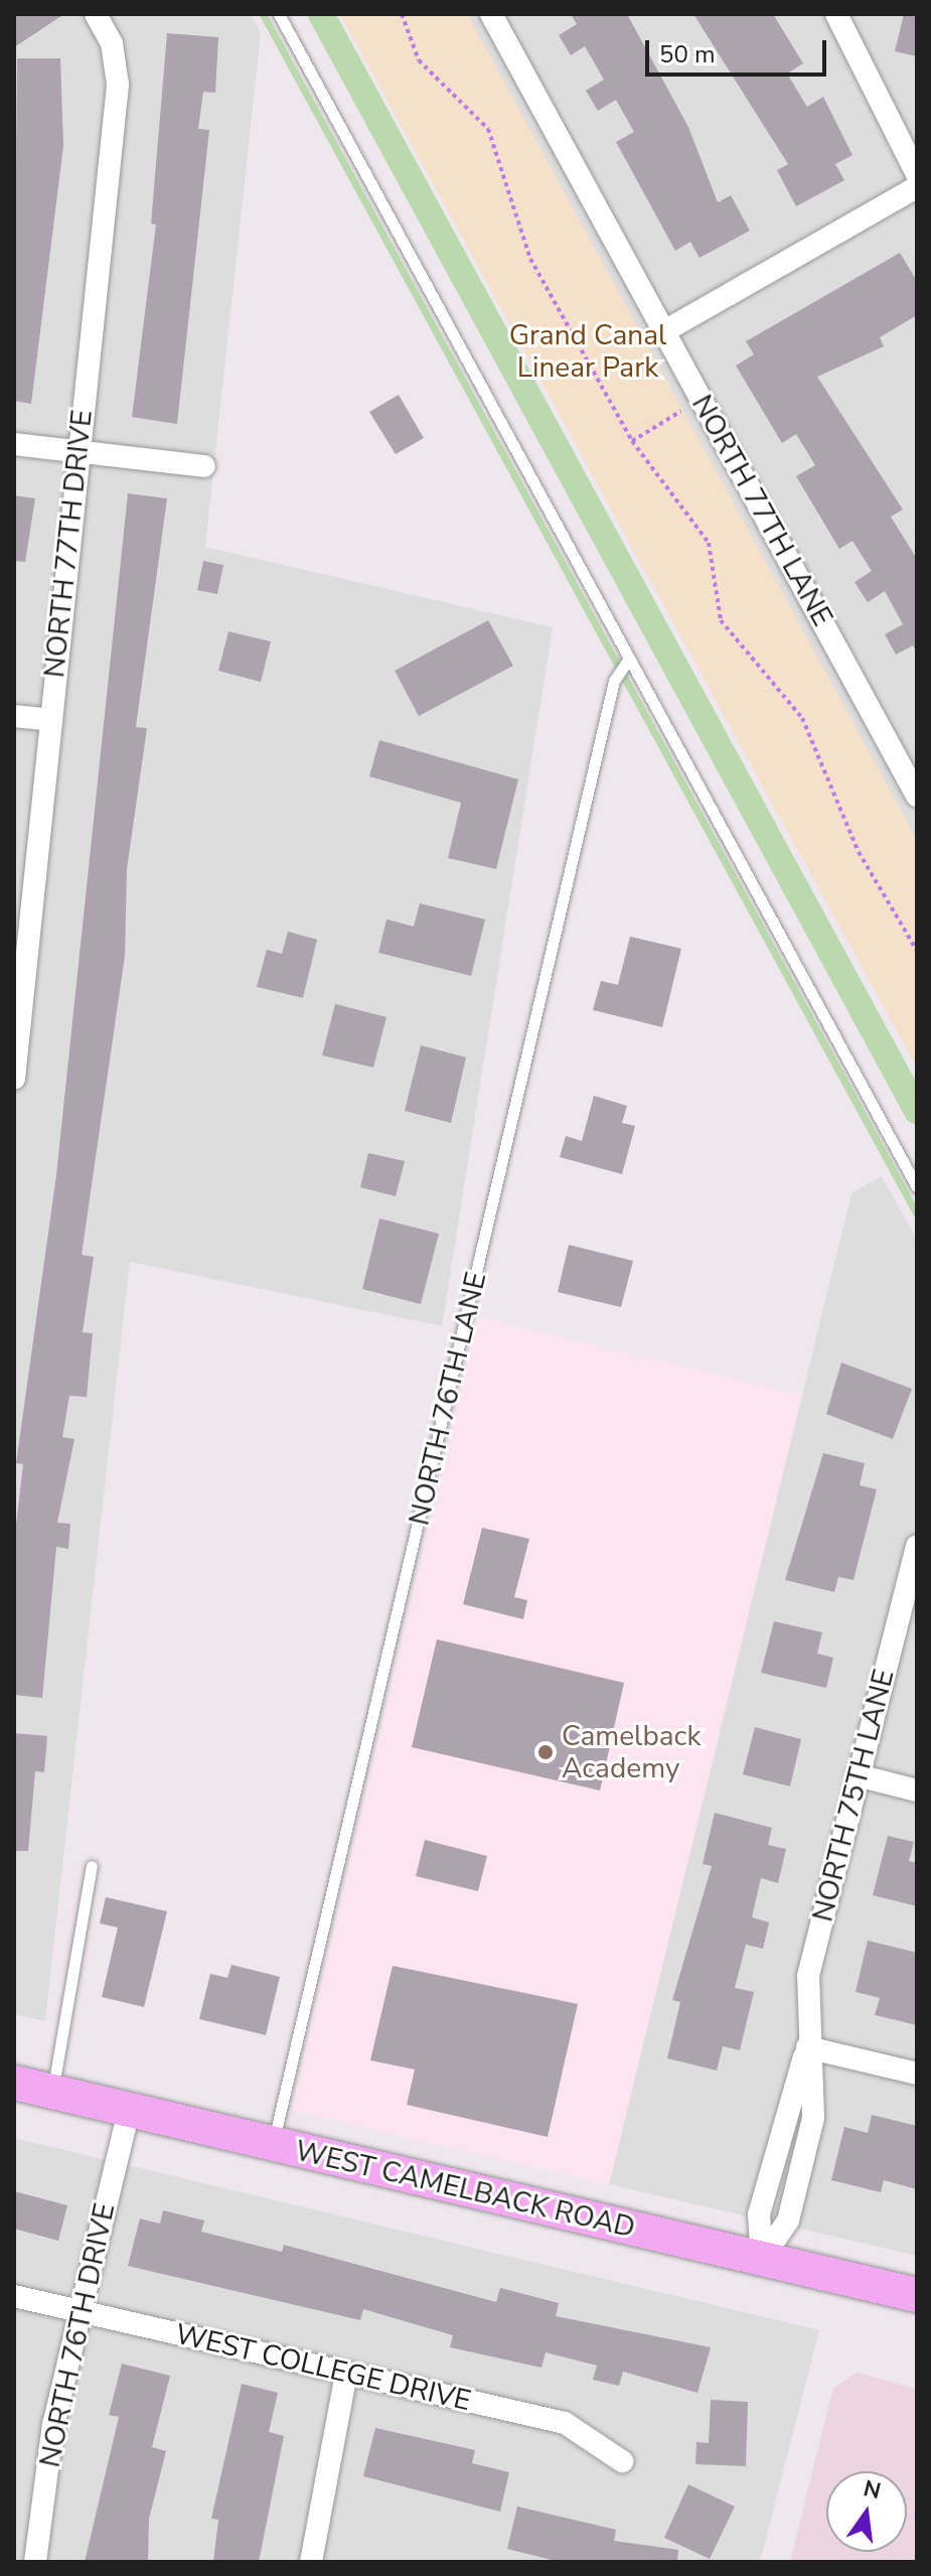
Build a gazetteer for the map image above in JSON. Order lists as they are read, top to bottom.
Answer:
{
  "streets": {
    "main road": ["WEST CAMELBACK ROAD"],
    "street": [
      "NORTH 77TH LANE",
      "NORTH 77TH DRIVE",
      "NORTH 75TH LANE",
      "NORTH 76TH DRIVE",
      "WEST COLLEGE DRIVE"
    ],
    "lane": ["NORTH 76TH LANE"]
  },
  "crossings": [
    ["NORTH 76TH LANE", "WEST CAMELBACK ROAD"],
    ["NORTH 75TH LANE", "WEST CAMELBACK ROAD"],
    ["WEST CAMELBACK ROAD", "NORTH 76TH DRIVE"],
    ["NORTH 76TH DRIVE", "WEST COLLEGE DRIVE"]
  ],
  "parks": ["Grand Canal Linear Park"],
  "places": ["Camelback Academy"],
  "scale_bar": "50 m",
  "north": "top"
}
